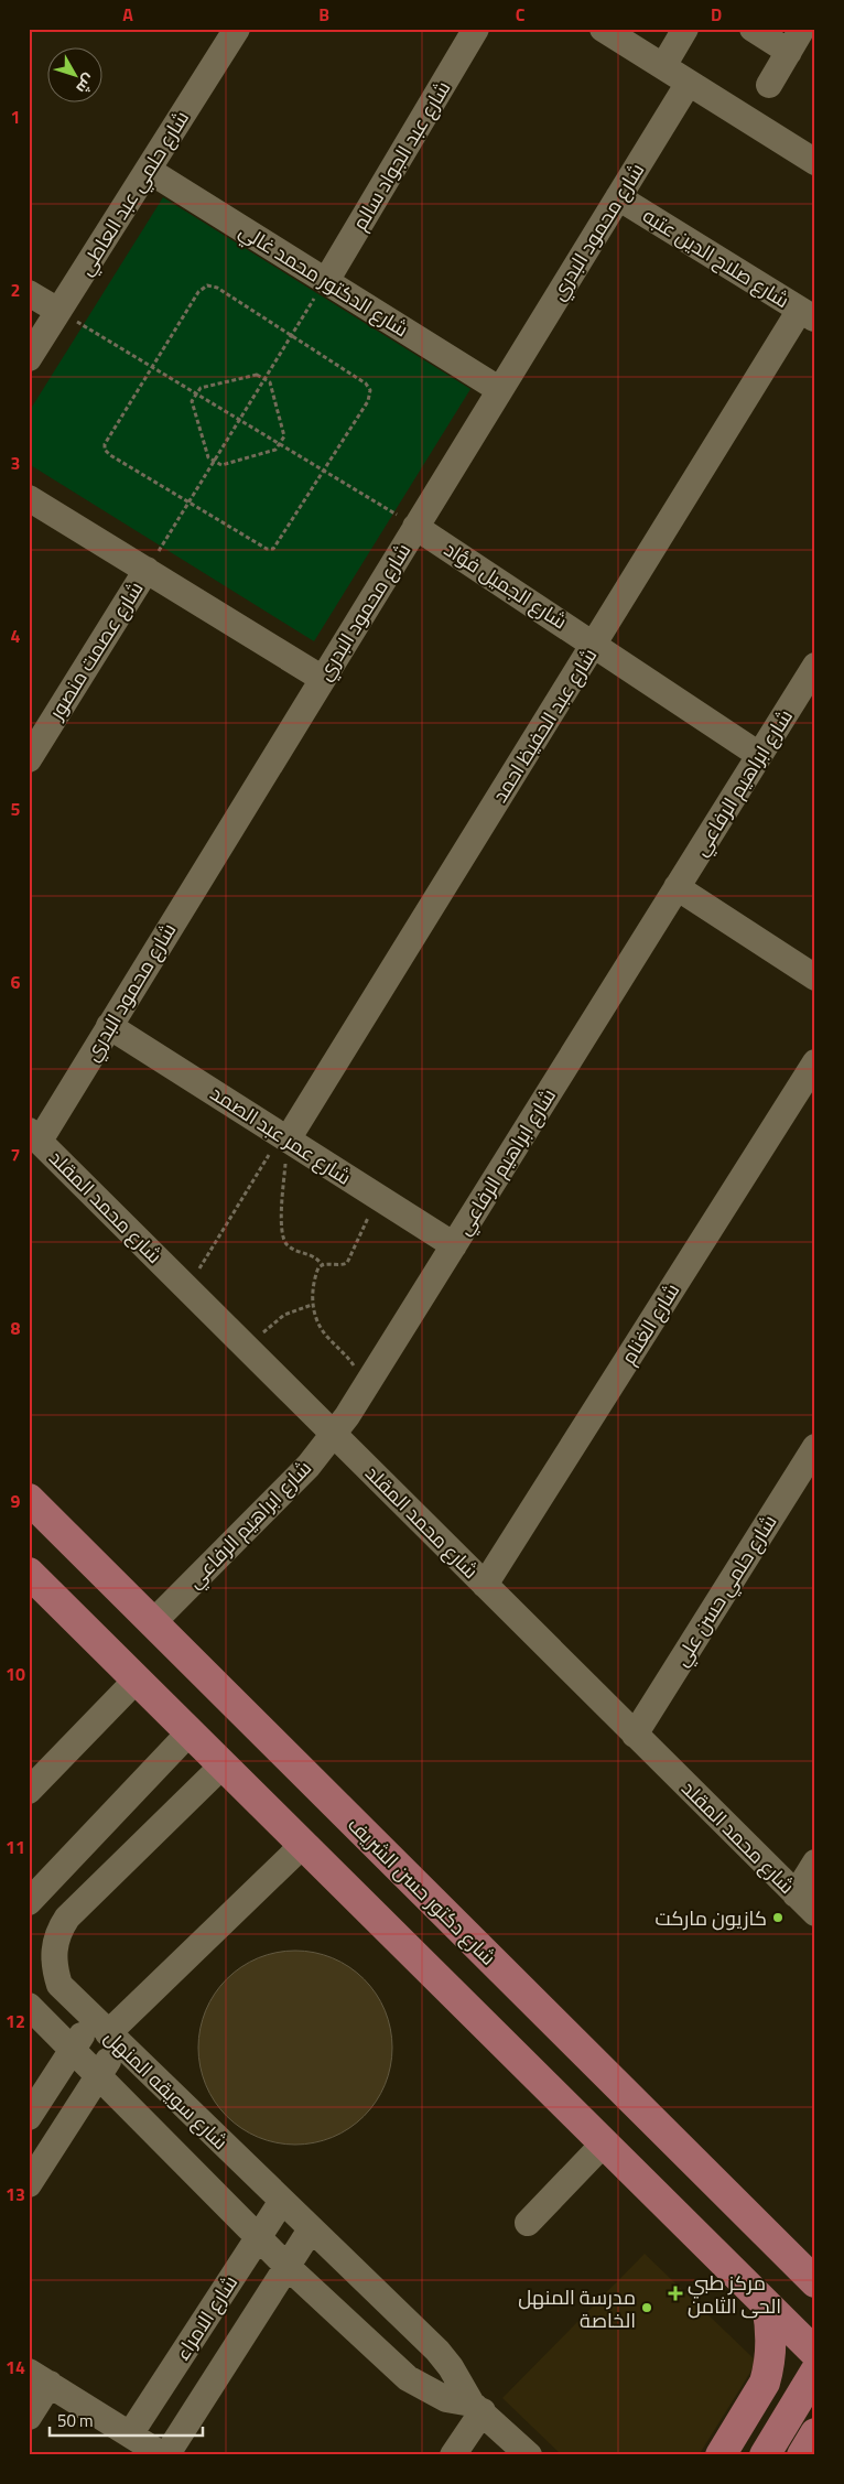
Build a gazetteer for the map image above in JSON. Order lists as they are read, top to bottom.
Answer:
{
  "streets": {
    "main road": ["شارع دكتور حسن الشريف"],
    "street": [
      "شارع عبد الجواد سالم",
      "شارع حلمي عبد العاطي",
      "شارع محمود البدري",
      "شارع صلاح الدين عتبه",
      "شارع الدكتور محمد غالي",
      "شارع الجميل فؤاد",
      "شارع عصمت منصور",
      "شارع عبد الحفيظ احمد",
      "شارع ابراهيم الرفاعي",
      "شارع عمر عبد الصمد",
      "شارع محمد المقلد",
      "شارع الغنام",
      "شارع حلمي حسن علي",
      "شارع سويقه المنهل",
      "شارع الامراء"
    ]
  },
  "crossings": [
    ["شارع عبد الجواد سالم", "شارع الدكتور محمد غالي"],
    ["شارع حلمي عبد العاطي", "شارع الدكتور محمد غالي"],
    ["شارع محمود البدري", "شارع صلاح الدين عتبه"],
    ["شارع محمود البدري", "شارع الدكتور محمد غالي"],
    ["شارع محمود البدري", "شارع الجميل فؤاد"],
    ["شارع محمود البدري", "شارع عمر عبد الصمد"],
    ["شارع محمود البدري", "شارع محمد المقلد"],
    ["شارع صلاح الدين عتبه", "شارع عبد الحفيظ احمد"],
    ["شارع الجميل فؤاد", "شارع عبد الحفيظ احمد"],
    ["شارع الجميل فؤاد", "شارع ابراهيم الرفاعي"],
    ["شارع عبد الحفيظ احمد", "شارع عمر عبد الصمد"],
    ["شارع ابراهيم الرفاعي", "شارع عمر عبد الصمد"],
    ["شارع ابراهيم الرفاعي", "شارع محمد المقلد"],
    ["شارع ابراهيم الرفاعي", "شارع دكتور حسن الشريف"],
    ["شارع محمد المقلد", "شارع الغنام"],
    ["شارع محمد المقلد", "شارع حلمي حسن علي"],
    ["شارع سويقه المنهل", "شارع الامراء"]
  ],
  "places": {
    "other": ["كازيون ماركت", "مدرسة المنهل الخاصة"],
    "health": ["مركز طبي الحى الثامن"]
  },
  "scale_bar": "50 m",
  "north": "bottom right",
  "grid": {
    "columns": [
      "A",
      "B",
      "C",
      "D"
    ],
    "rows": [
      "1",
      "2",
      "3",
      "4",
      "5",
      "6",
      "7",
      "8",
      "9",
      "10",
      "11",
      "12",
      "13",
      "14"
    ]
  }
}
